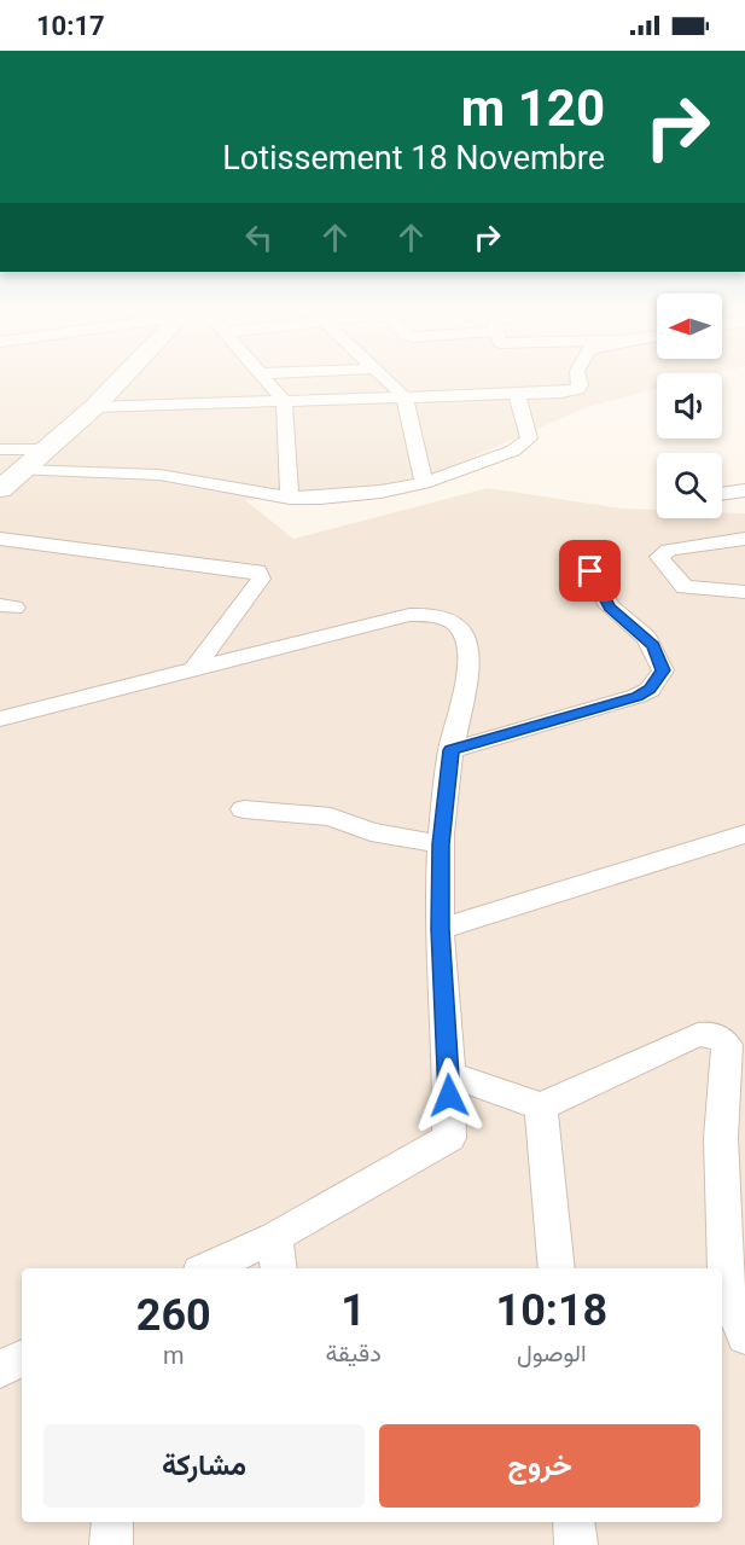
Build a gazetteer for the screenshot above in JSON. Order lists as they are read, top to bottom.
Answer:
{
  "north": "left",
  "page": {
    "status": "10:17",
    "turn": ["120 m", "Lotissement 18 Novembre"],
    "eta": [
      "10:18",
      "الوصول",
      "1",
      "دقيقة",
      "260",
      "m"
    ],
    "buttons": ["خروج", "مشاركة"]
  }
}
